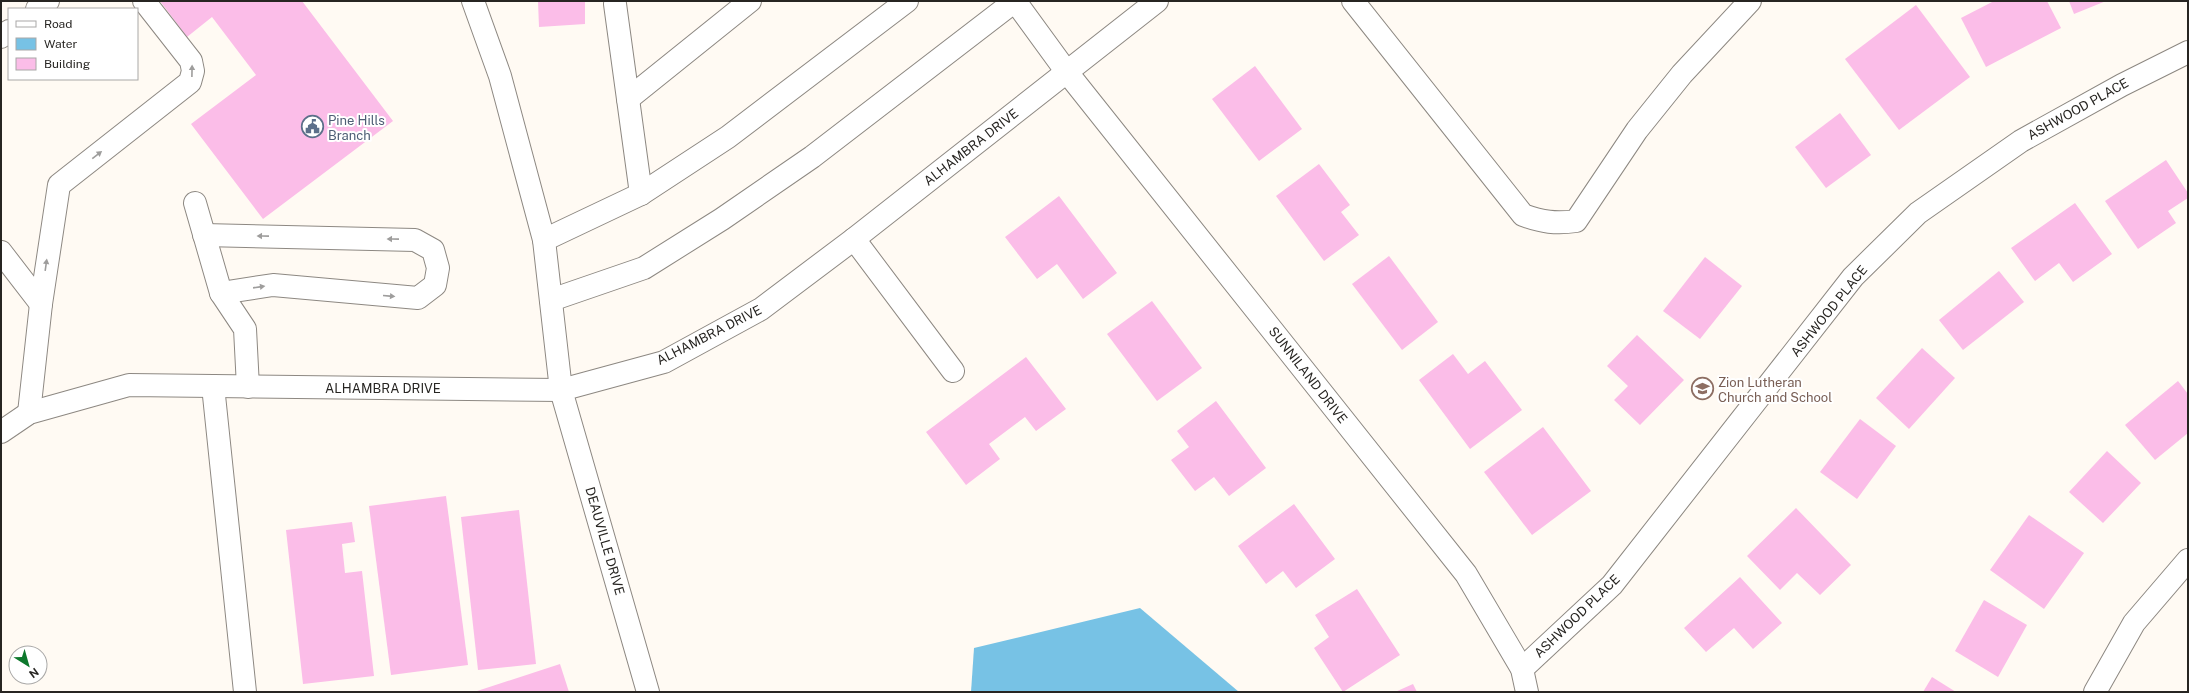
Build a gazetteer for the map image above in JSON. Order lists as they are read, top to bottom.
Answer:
{
  "streets": {
    "street": [
      "ASHWOOD PLACE",
      "ALHAMBRA DRIVE",
      "SUNNILAND DRIVE",
      "DEAUVILLE DRIVE"
    ]
  },
  "crossings": [
    ["ASHWOOD PLACE", "SUNNILAND DRIVE"],
    ["ALHAMBRA DRIVE", "SUNNILAND DRIVE"],
    ["ALHAMBRA DRIVE", "DEAUVILLE DRIVE"]
  ],
  "places": {
    "public building": ["Pine Hills Branch"],
    "school or university": ["Zion Lutheran Church and School"]
  },
  "legend": ["Road", "Water", "Building"],
  "north": "bottom right"
}
